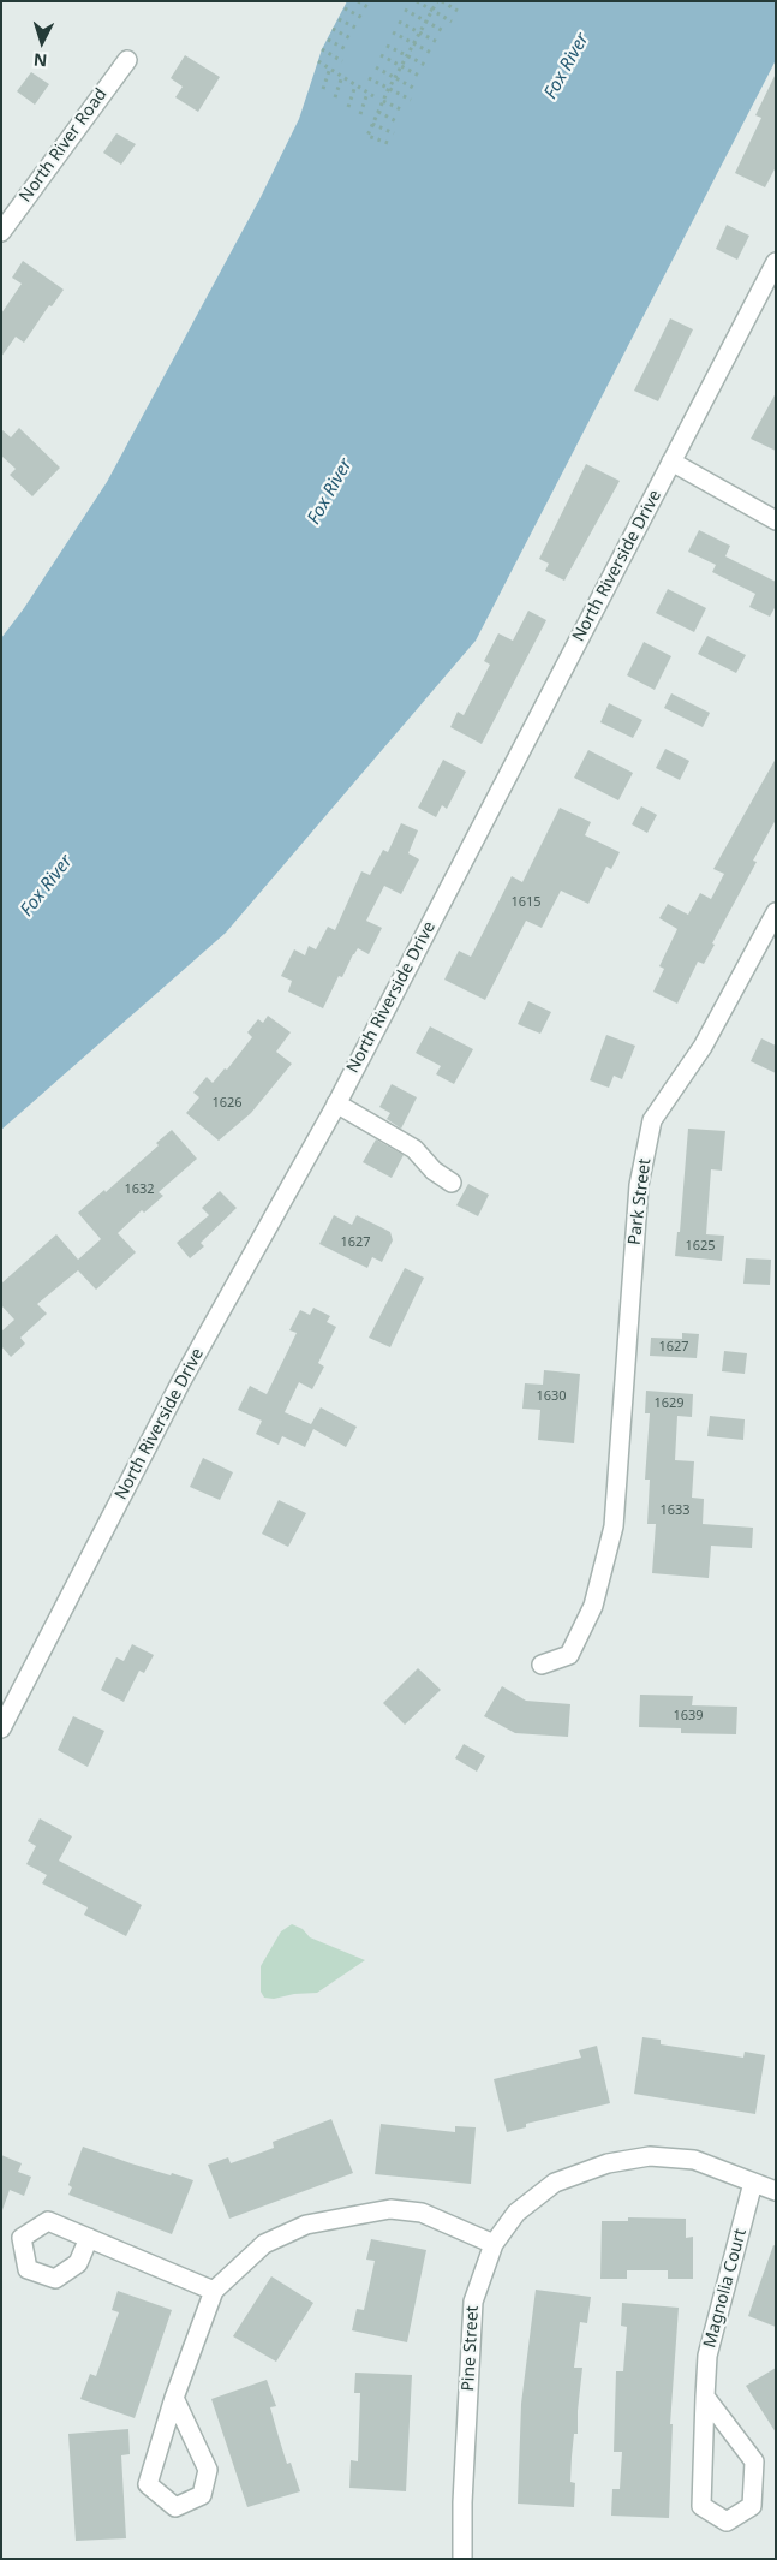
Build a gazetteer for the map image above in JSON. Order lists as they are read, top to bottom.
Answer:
{
  "streets": {
    "street": [
      "North River Road",
      "North Riverside Drive",
      "Park Street",
      "Magnolia Court",
      "Pine Street"
    ]
  },
  "crossings": [
    ["Magnolia Court", "Pine Street"]
  ],
  "water": ["Fox River"],
  "house_numbers": [
    "1615",
    "1626",
    "1632",
    "1627",
    "1625",
    "1627",
    "1630",
    "1629",
    "1633",
    "1639"
  ],
  "north": "bottom"
}
